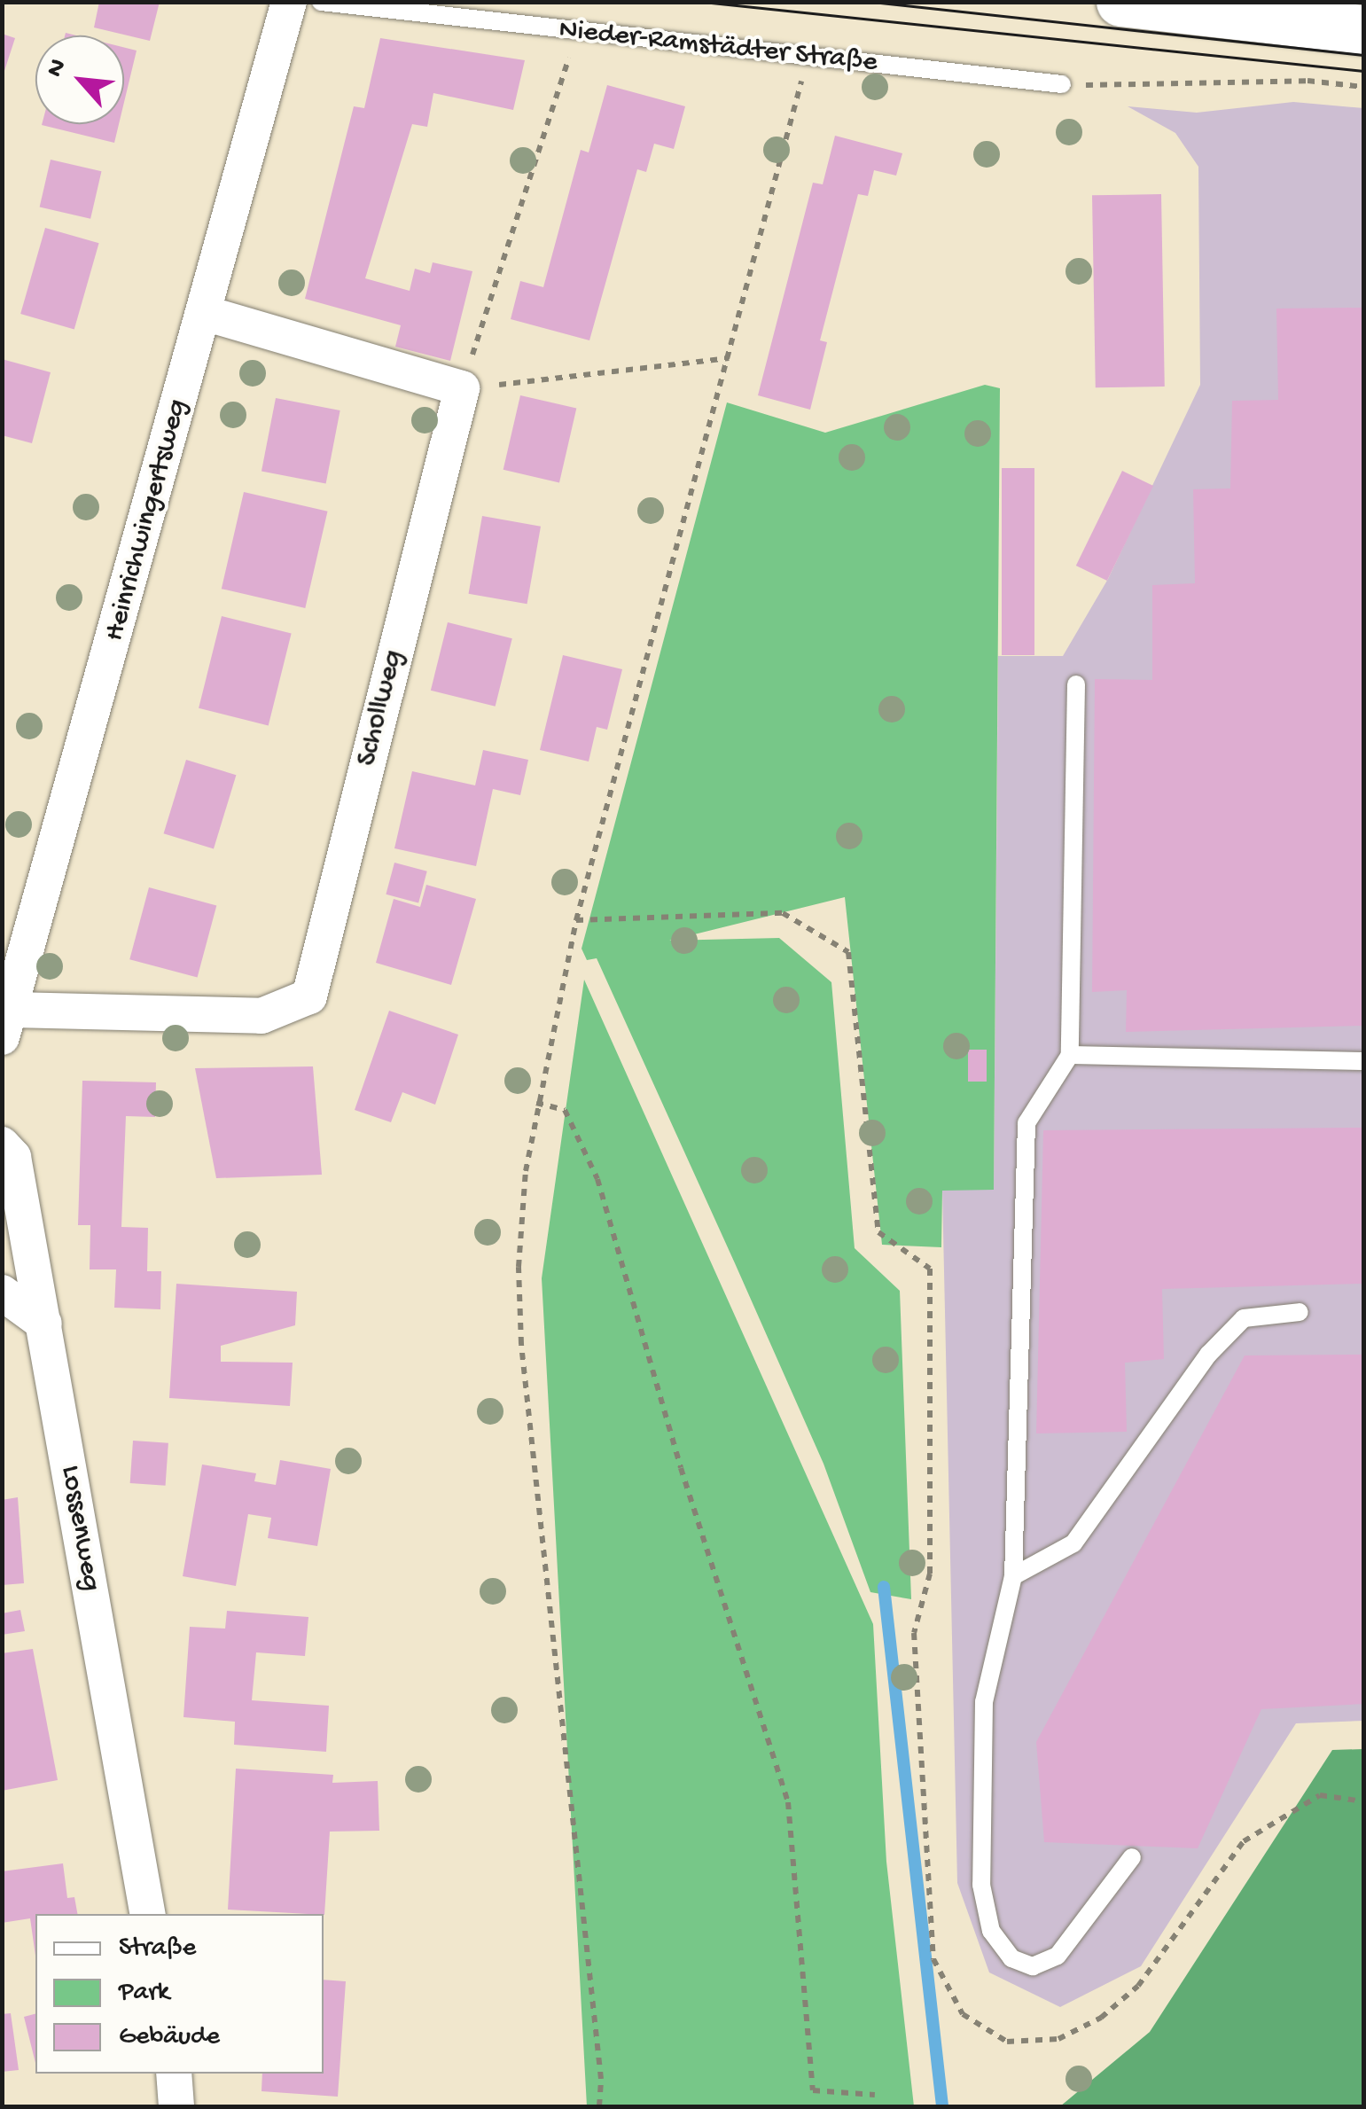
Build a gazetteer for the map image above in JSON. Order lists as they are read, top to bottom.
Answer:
{
  "streets": {
    "street": ["Heinrichwingertsweg", "Schollweg", "Lossenweg"],
    "lane": ["Nieder-Ramstädter Straße"]
  },
  "crossings": [
    ["Heinrichwingertsweg", "Schollweg"]
  ],
  "legend": ["Straße", "Park", "Gebäude"],
  "north": "top left"
}
